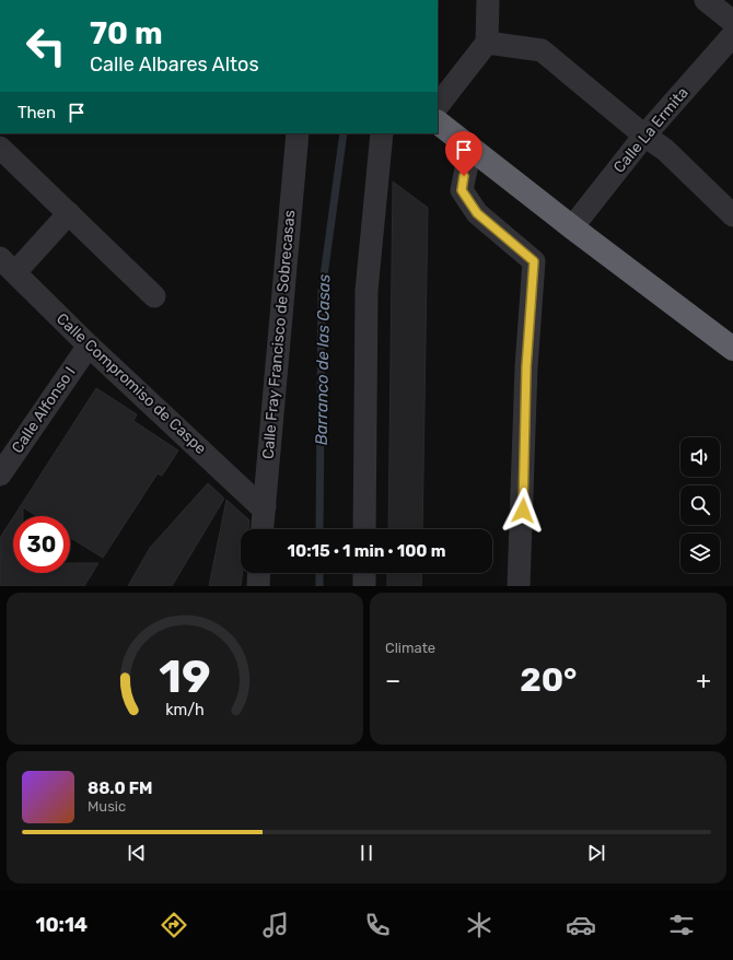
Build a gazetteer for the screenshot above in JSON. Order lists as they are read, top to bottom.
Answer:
{
  "streets": {
    "street": [
      "Calle La Ermita",
      "Calle Fray Francisco de Sobrecasas",
      "Calle Compromiso de Caspe",
      "Calle Alfonso I"
    ]
  },
  "crossings": [
    ["Calle Fray Francisco de Sobrecasas", "Calle Compromiso de Caspe"],
    ["Calle Compromiso de Caspe", "Calle Alfonso I"]
  ],
  "water": ["Barranco de las Casas"],
  "page": {
    "turn": ["70 m", "Calle Albares Altos"],
    "then": "Then",
    "limit": "30",
    "trip": "10:15 · 1 min · 100 m",
    "tile": "Climate",
    "heat": ["−", "20°", "+"],
    "song": ["88.0 FM", "Music"],
    "tabs": "10:14",
    "gauge": ["19", "km/h"]
  }
}
